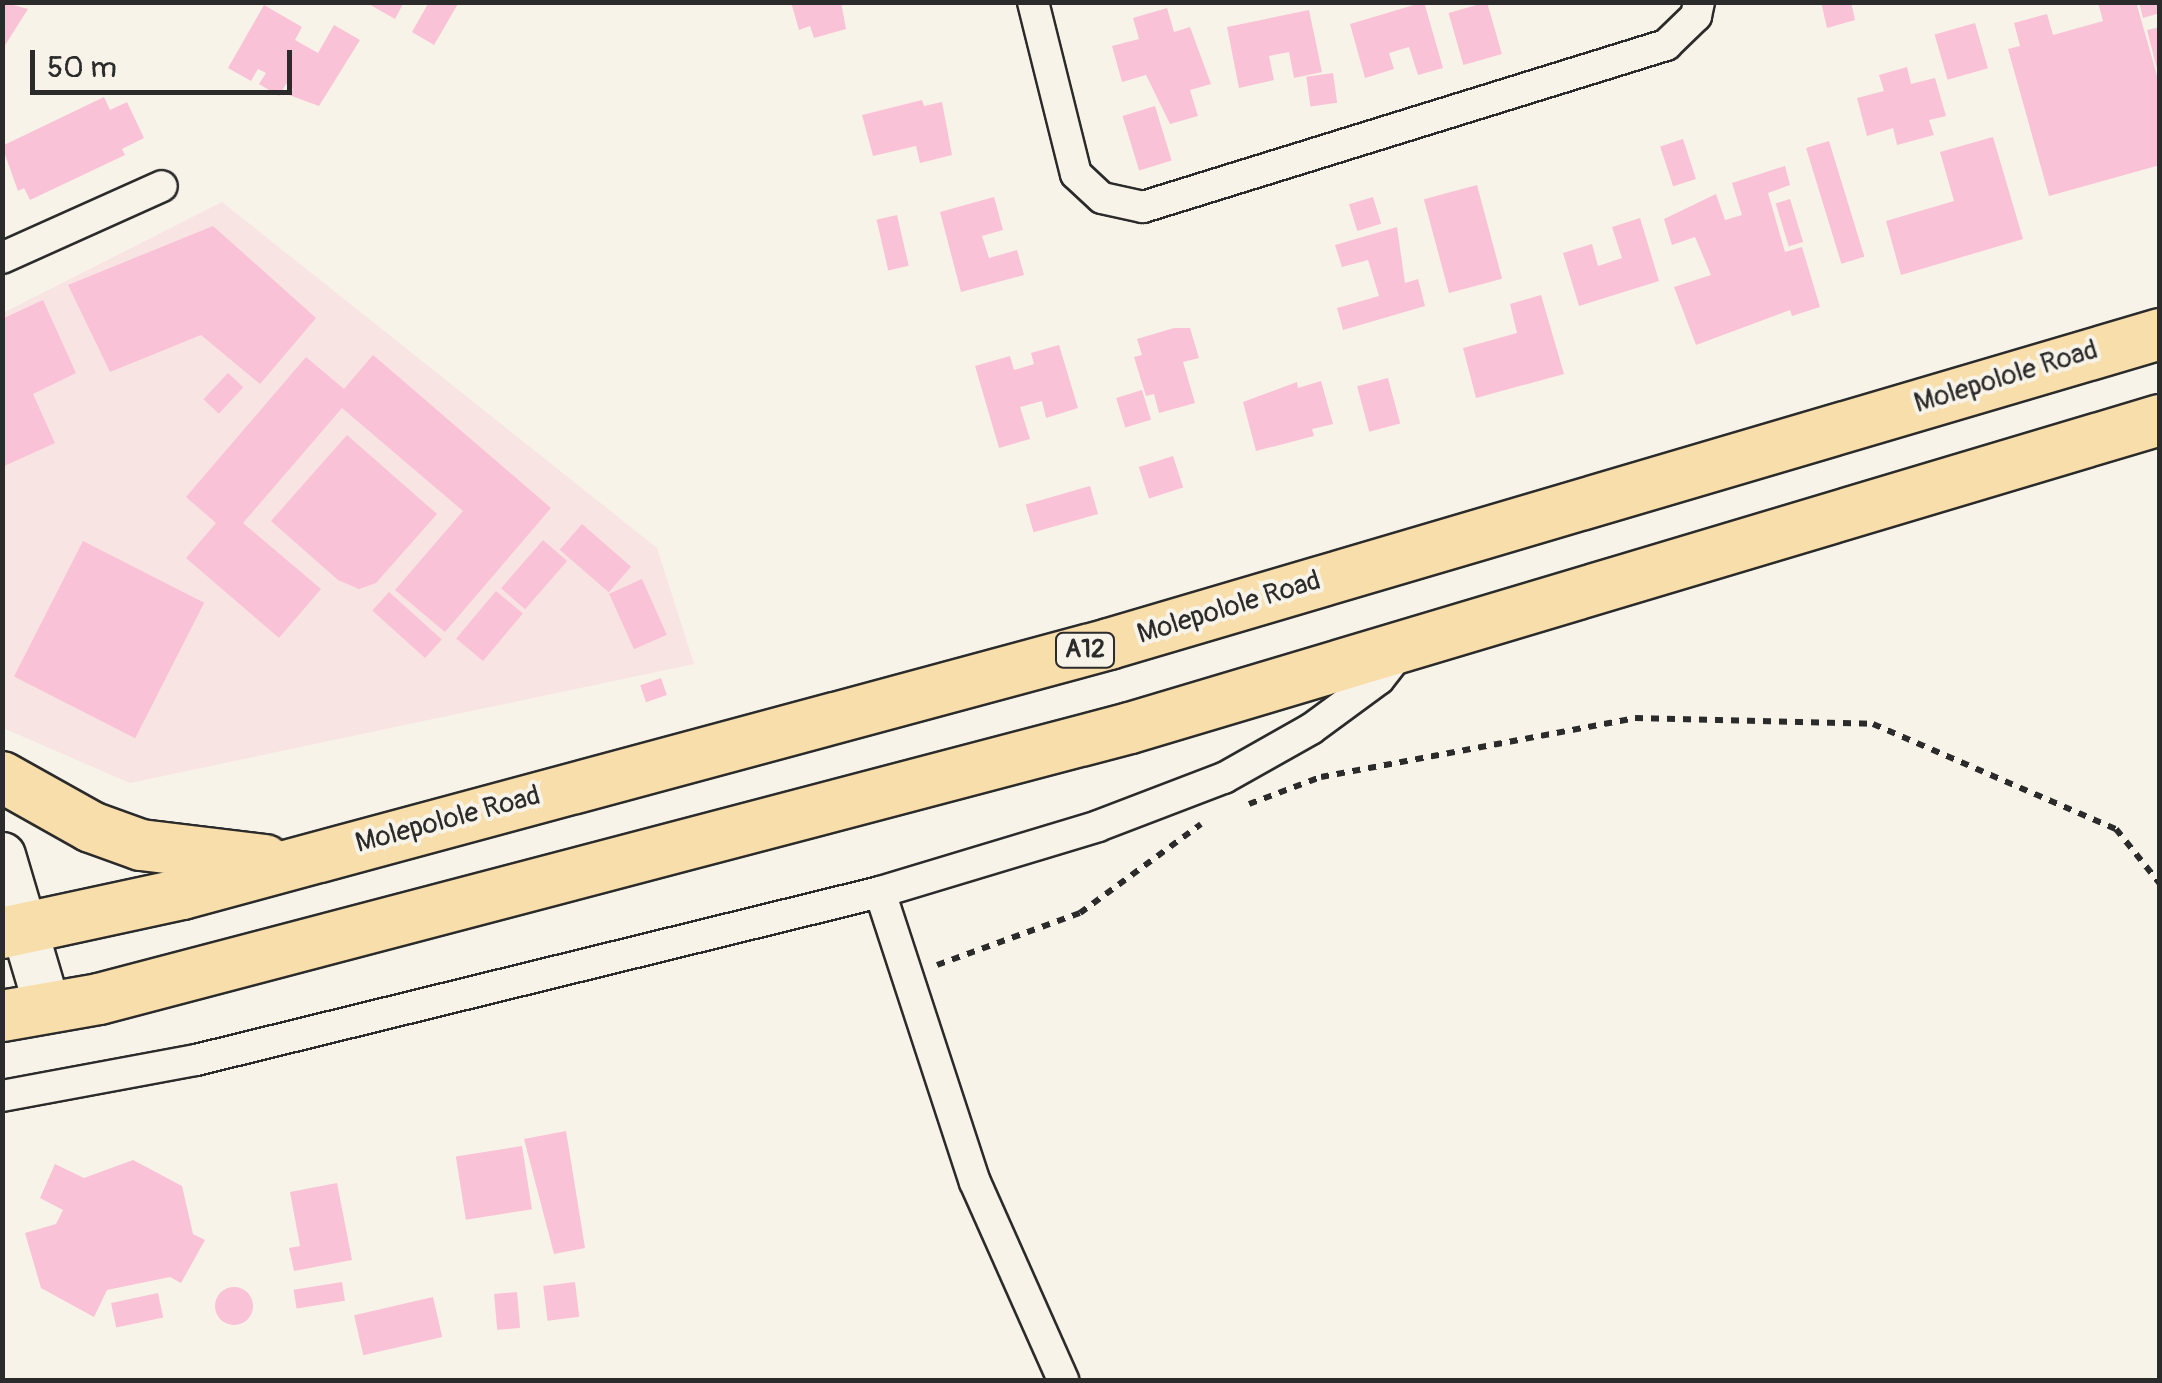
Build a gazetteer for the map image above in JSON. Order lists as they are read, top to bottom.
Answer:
{
  "streets": {
    "main road": ["Molepolole Road", "A12"]
  },
  "scale_bar": "50 m"
}
